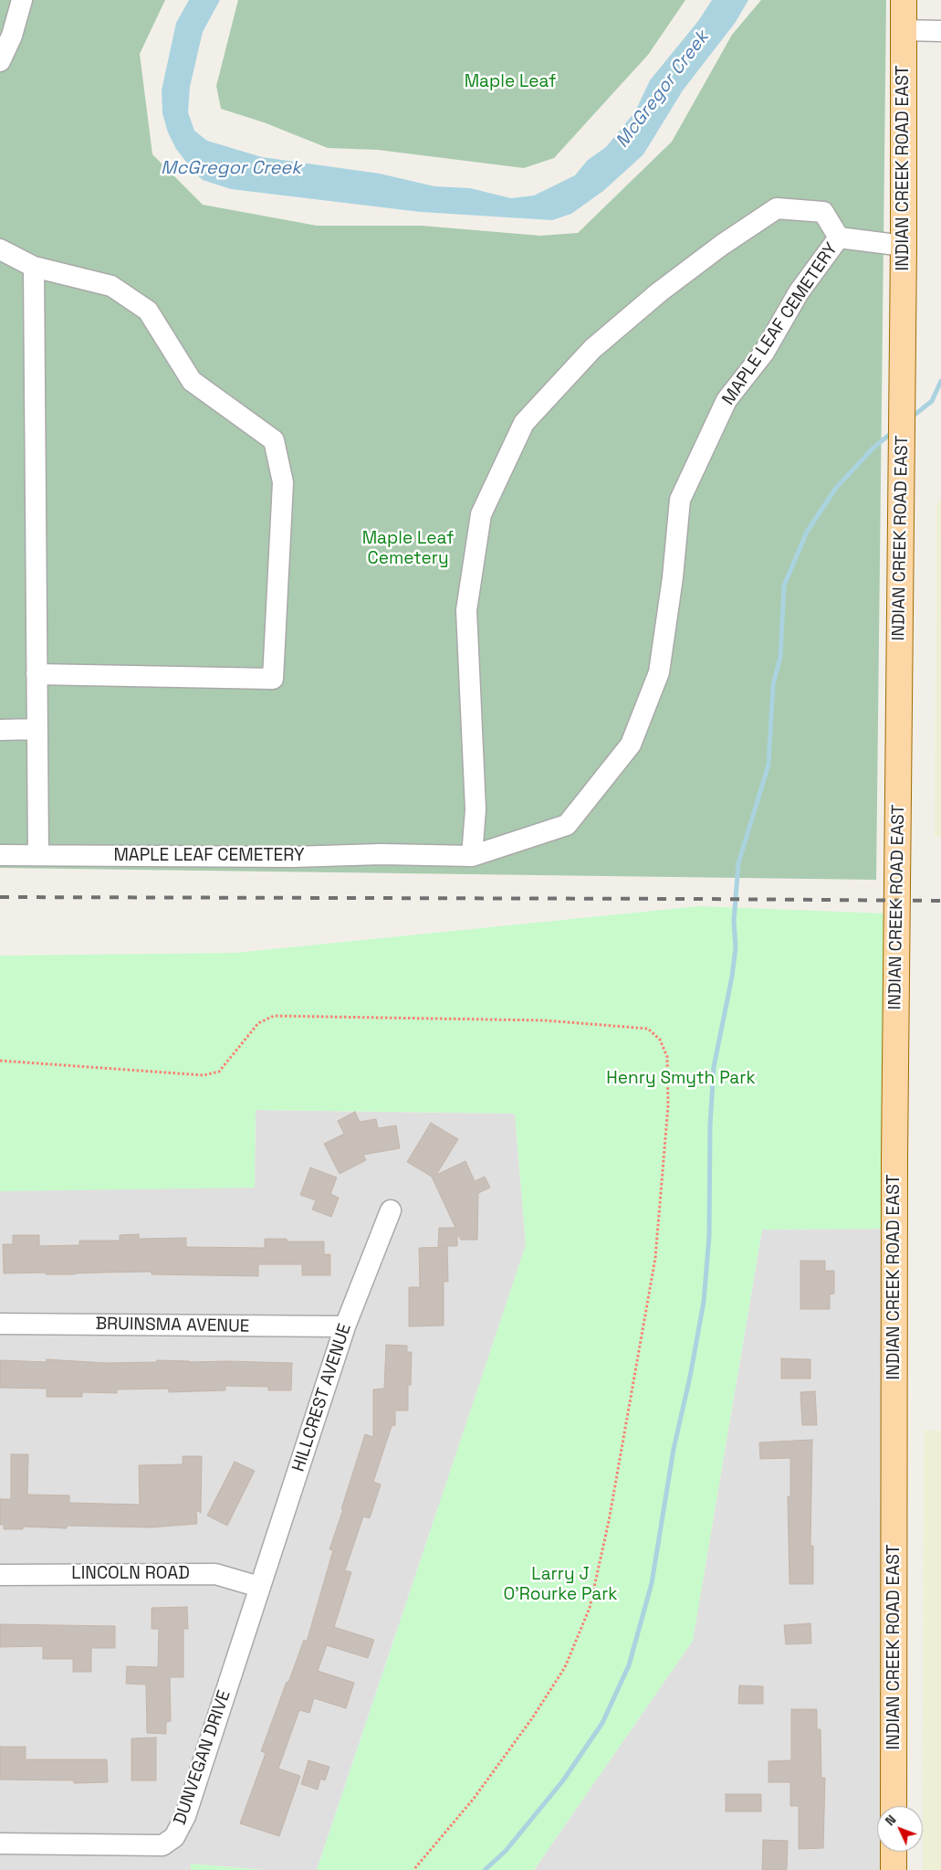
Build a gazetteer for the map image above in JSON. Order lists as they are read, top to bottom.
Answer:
{
  "streets": {
    "main road": ["INDIAN CREEK ROAD EAST"],
    "street": [
      "MAPLE LEAF CEMETERY",
      "BRUINSMA AVENUE",
      "HILLCREST AVENUE",
      "LINCOLN ROAD",
      "DUNVEGAN DRIVE"
    ]
  },
  "crossings": [
    ["BRUINSMA AVENUE", "HILLCREST AVENUE"],
    ["HILLCREST AVENUE", "LINCOLN ROAD"],
    ["HILLCREST AVENUE", "DUNVEGAN DRIVE"],
    ["LINCOLN ROAD", "DUNVEGAN DRIVE"]
  ],
  "water": ["McGregor Creek"],
  "parks": [
    "Maple Leaf",
    "Maple Leaf Cemetery",
    "Henry Smyth Park",
    "Larry J O'Rourke Park"
  ],
  "north": "top left"
}
